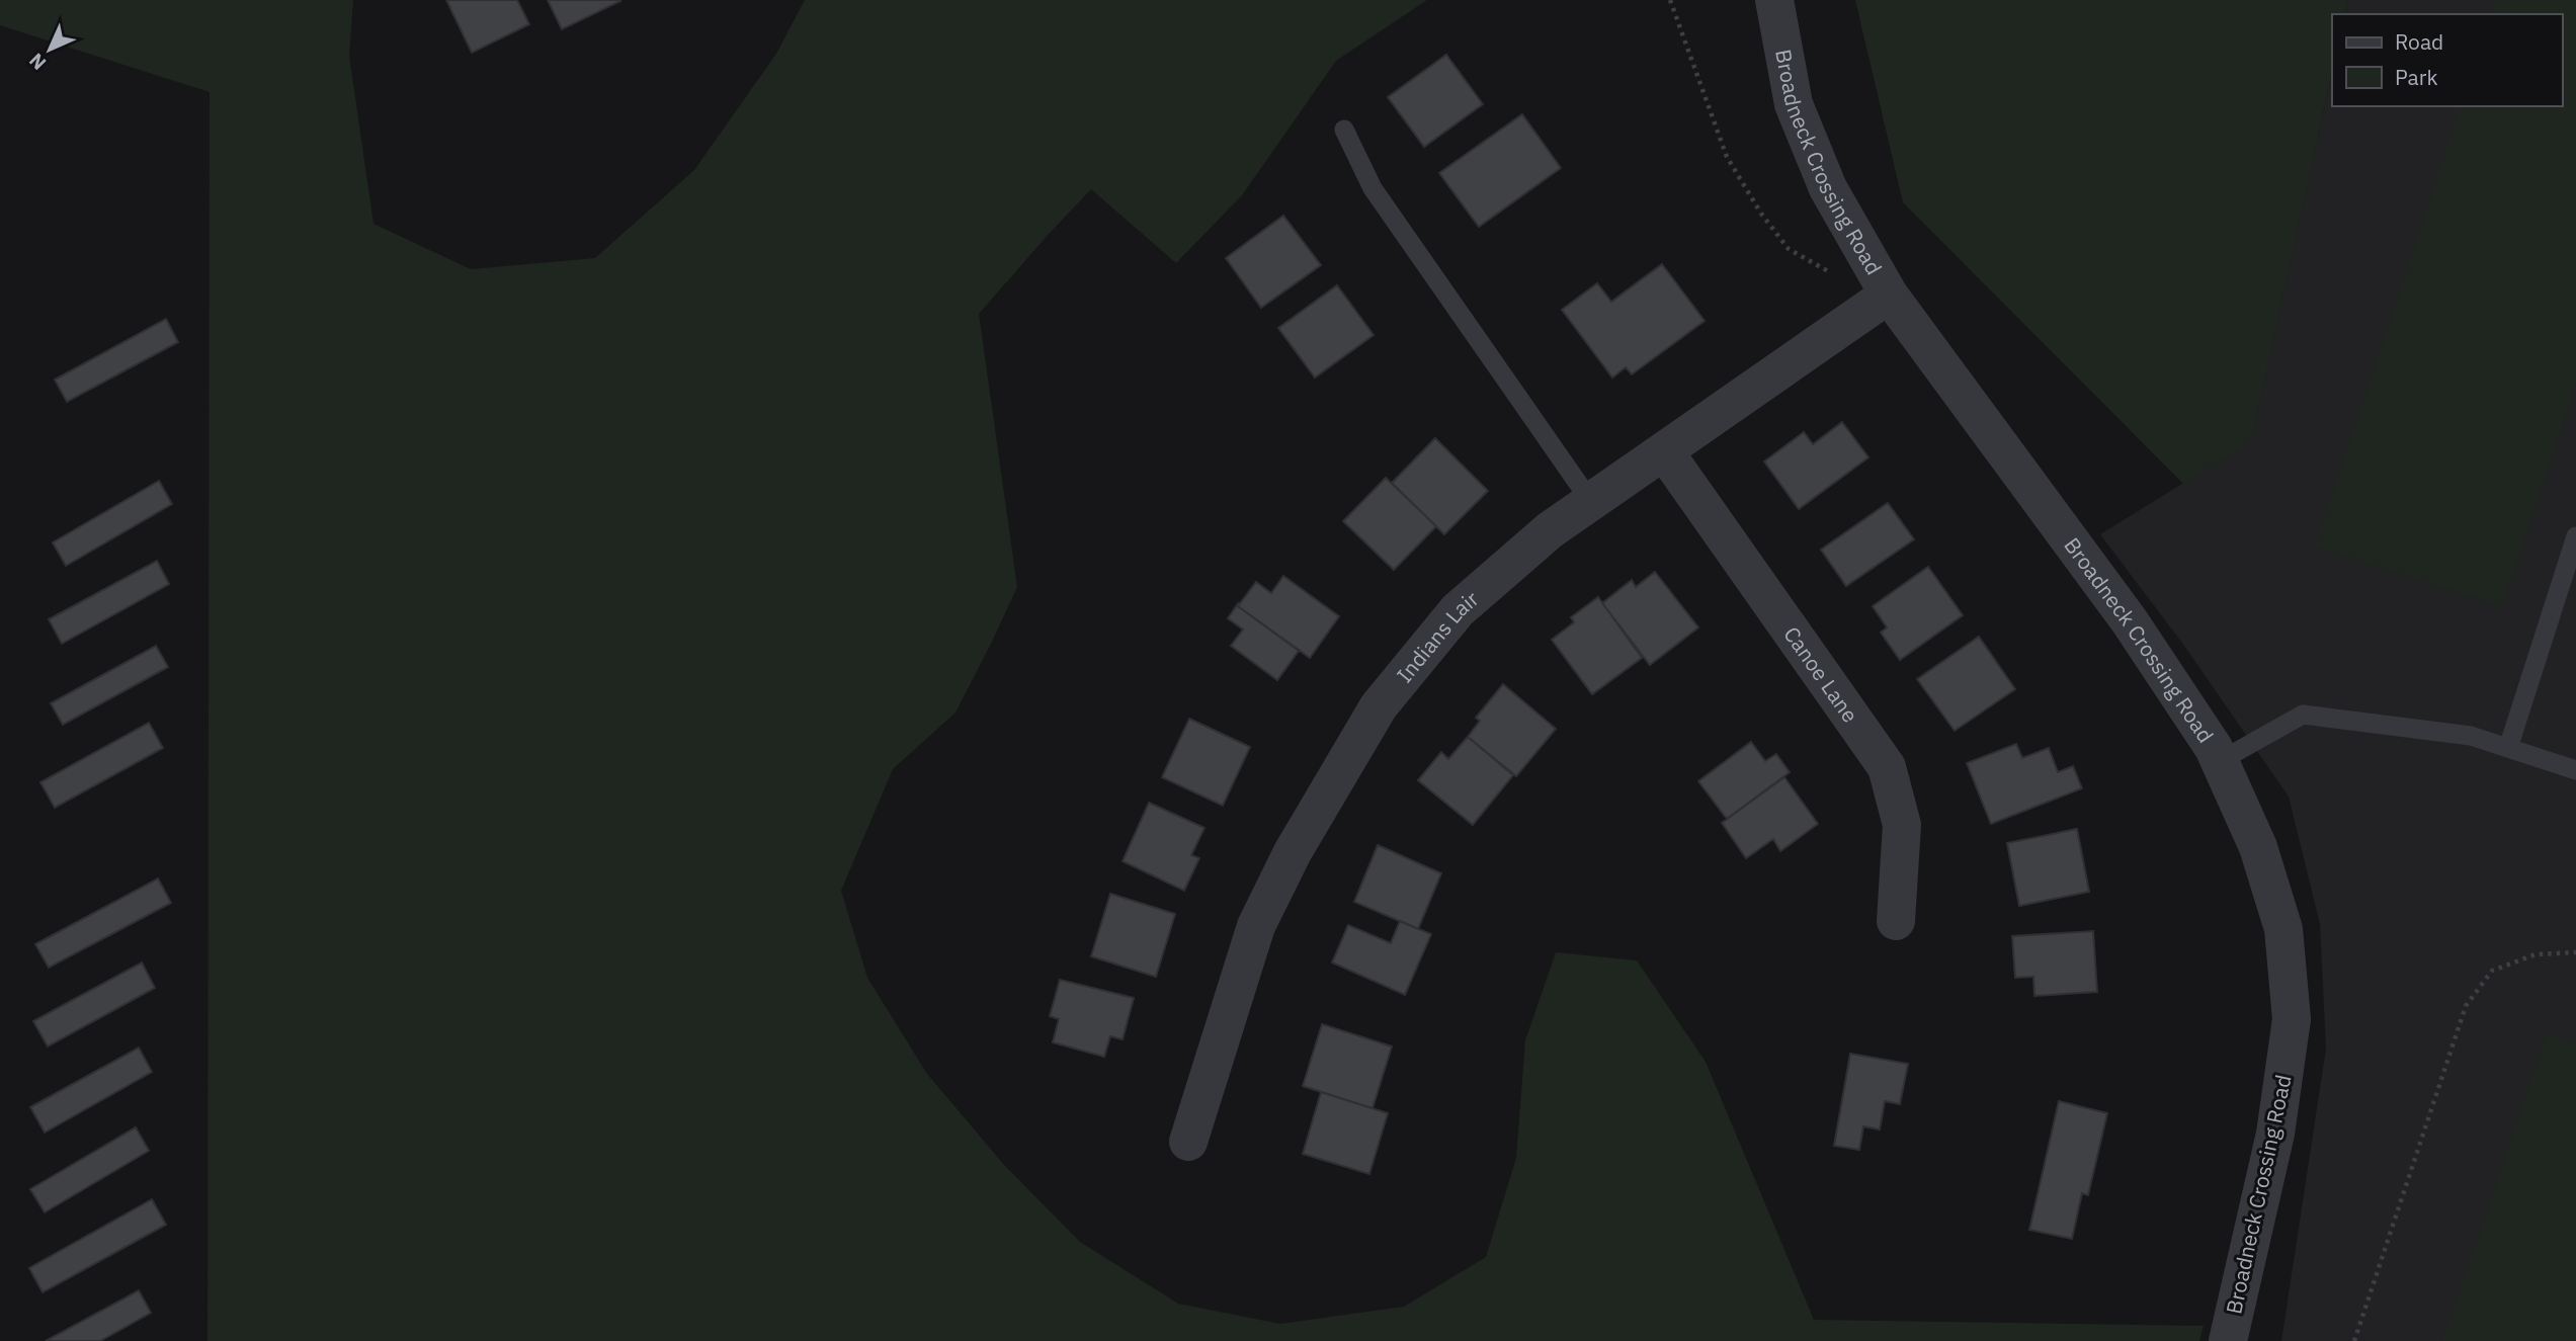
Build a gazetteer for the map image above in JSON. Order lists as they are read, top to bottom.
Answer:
{
  "streets": {
    "street": ["Broadneck Crossing Road", "Indians Lair", "Canoe Lane"]
  },
  "crossings": [
    ["Broadneck Crossing Road", "Indians Lair"],
    ["Indians Lair", "Canoe Lane"]
  ],
  "legend": ["Road", "Park"],
  "north": "bottom left"
}
